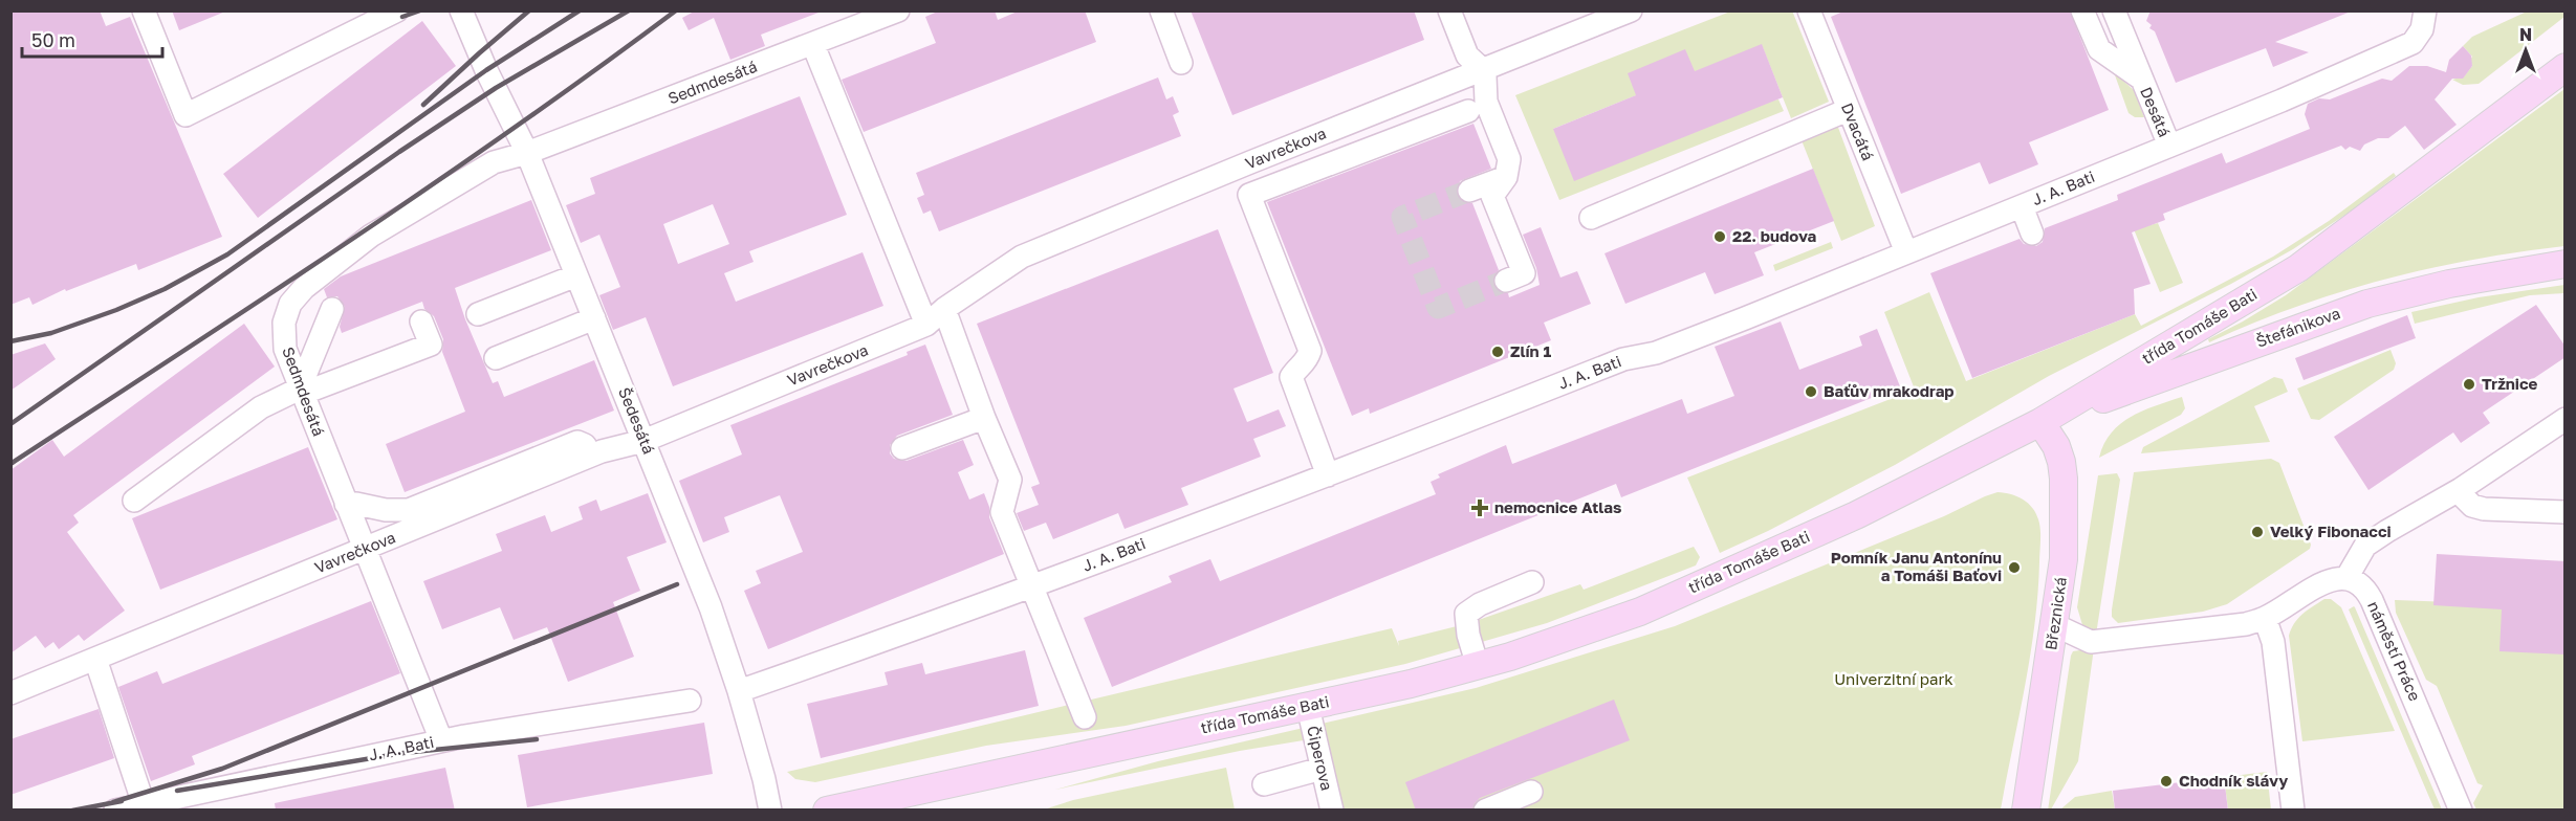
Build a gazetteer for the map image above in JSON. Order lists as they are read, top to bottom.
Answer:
{
  "streets": {
    "main road": ["třída Tomáše Bati", "Štefánikova", "Březnická"],
    "street": [
      "Sedmdesátá",
      "Desátá",
      "Dvacátá",
      "Vavrečkova",
      "J. A. Bati",
      "Šedesátá",
      "náměstí Práce",
      "Čiperova"
    ]
  },
  "crossings": [
    ["Sedmdesátá", "Vavrečkova"],
    ["Sedmdesátá", "J. A. Bati"],
    ["Sedmdesátá", "Šedesátá"],
    ["Desátá", "J. A. Bati"],
    ["Dvacátá", "J. A. Bati"],
    ["Vavrečkova", "Šedesátá"],
    ["J. A. Bati", "Šedesátá"],
    ["třída Tomáše Bati", "Štefánikova"],
    ["třída Tomáše Bati", "Březnická"],
    ["třída Tomáše Bati", "Čiperova"],
    ["Štefánikova", "Březnická"]
  ],
  "parks": ["Univerzitní park"],
  "places": {
    "other": [
      "22. budova",
      "Zlín 1",
      "Tržnice",
      "Baťův mrakodrap",
      "Velký Fibonacci",
      "Pomník Janu Antonínu a Tomáši Baťovi",
      "Chodník slávy"
    ],
    "health": ["nemocnice Atlas"]
  },
  "scale_bar": "50 m",
  "north": "top"
}
